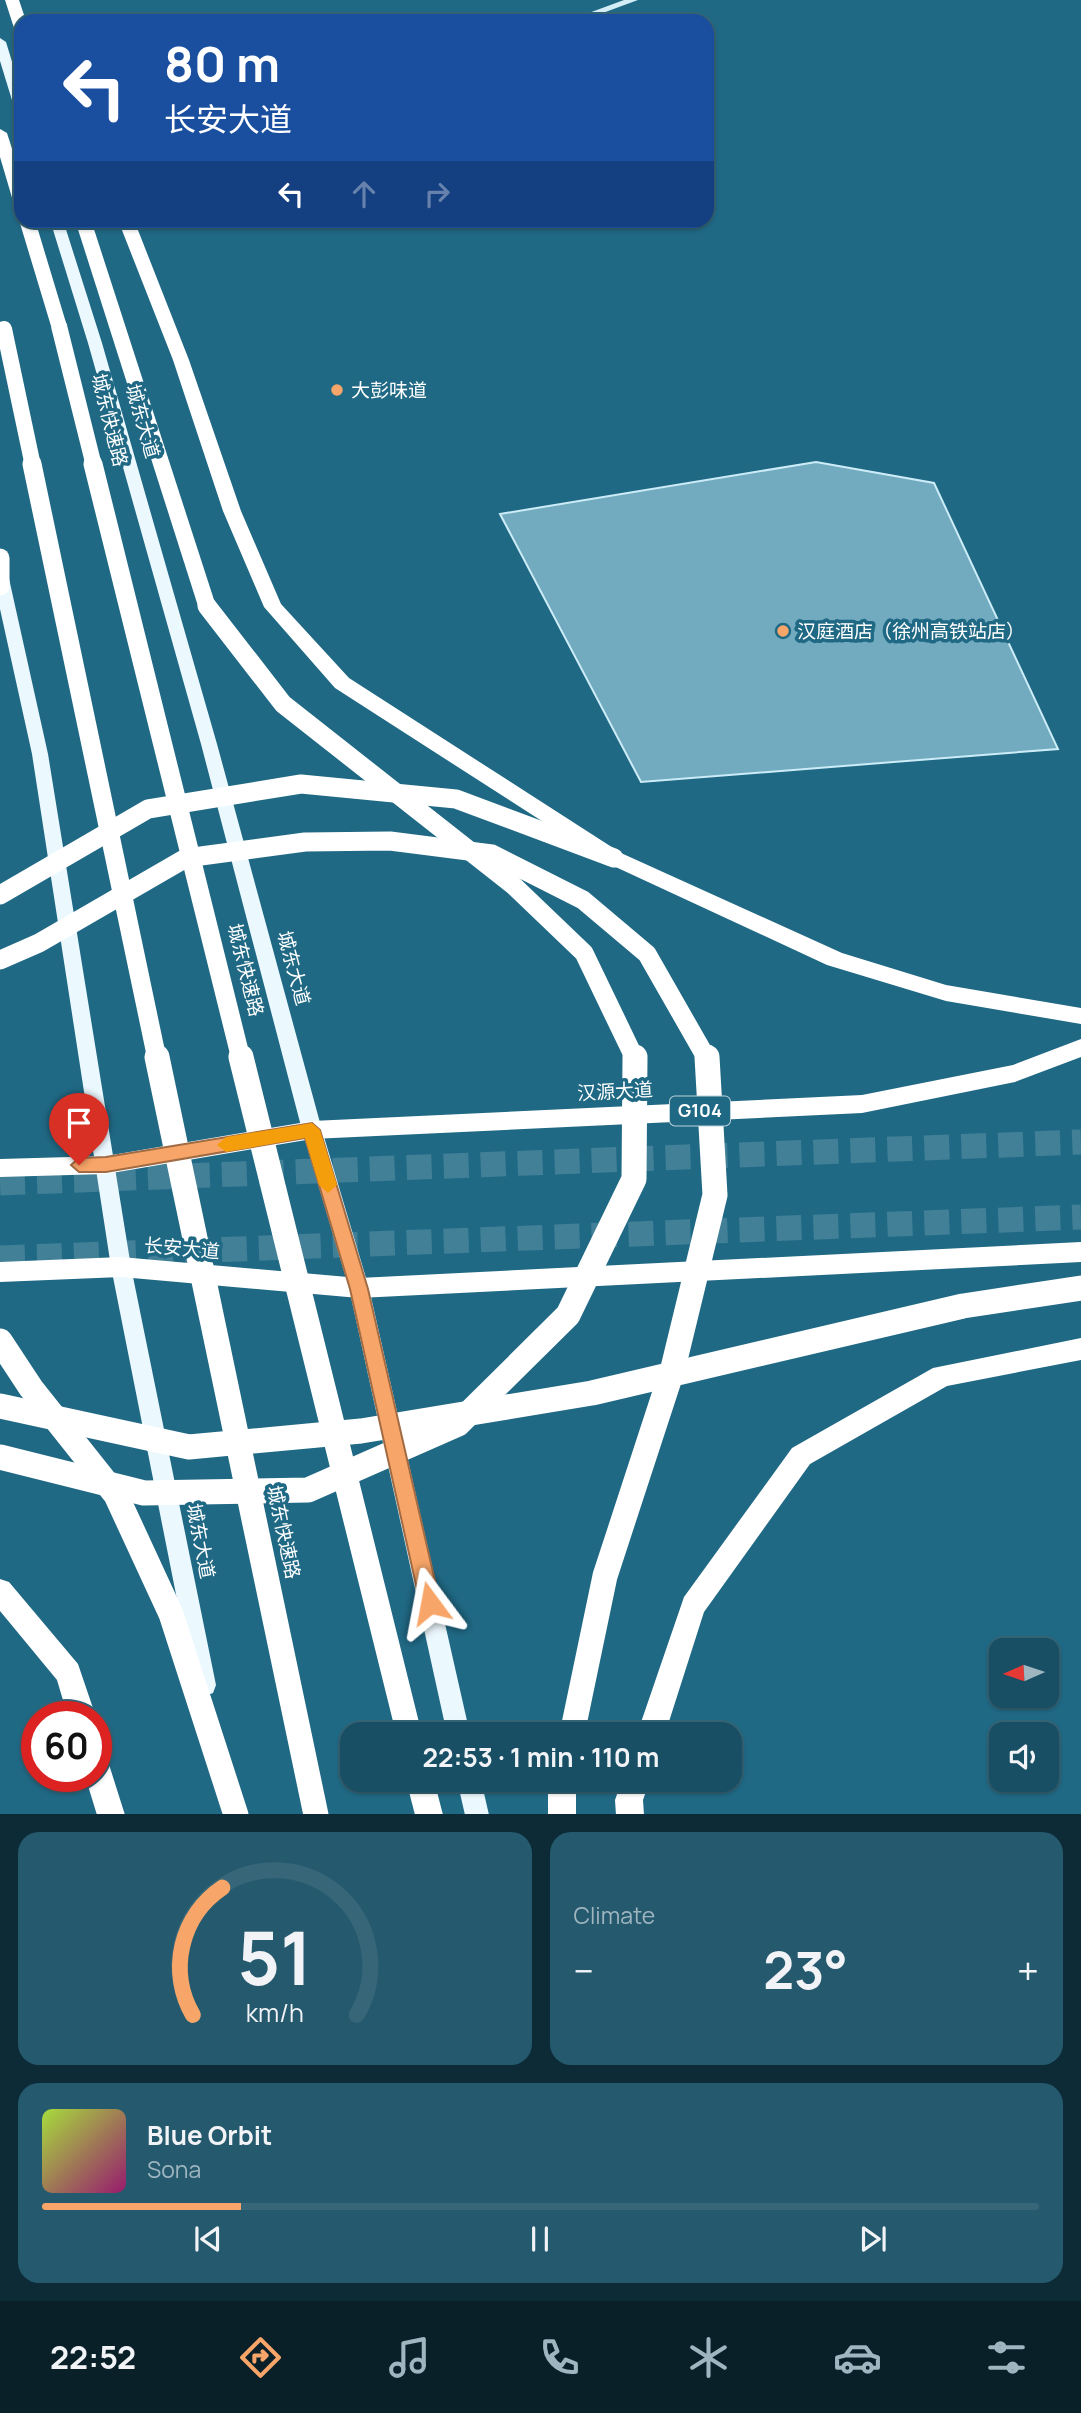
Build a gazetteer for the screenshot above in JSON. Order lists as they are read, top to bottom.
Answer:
{
  "streets": {
    "highway": [
      "城东快速路",
      "汉源大道",
      "G104",
      "长安大道"
    ],
    "main road": ["城东大道"]
  },
  "crossings": [
    ["城东大道", "汉源大道"],
    ["城东大道", "G104"],
    ["城东大道", "长安大道"],
    ["汉源大道", "G104"]
  ],
  "places": ["大彭味道", "汉庭酒店（徐州高铁站店）"],
  "north": "left",
  "page": {
    "turn": ["80 m", "长安大道"],
    "limit": "60",
    "trip": "22:53 · 1 min · 110 m",
    "tile": "Climate",
    "heat": ["−", "23°", "+"],
    "song": ["Blue Orbit", "Sona"],
    "tabs": "22:52",
    "gauge": ["51", "km/h"]
  }
}
